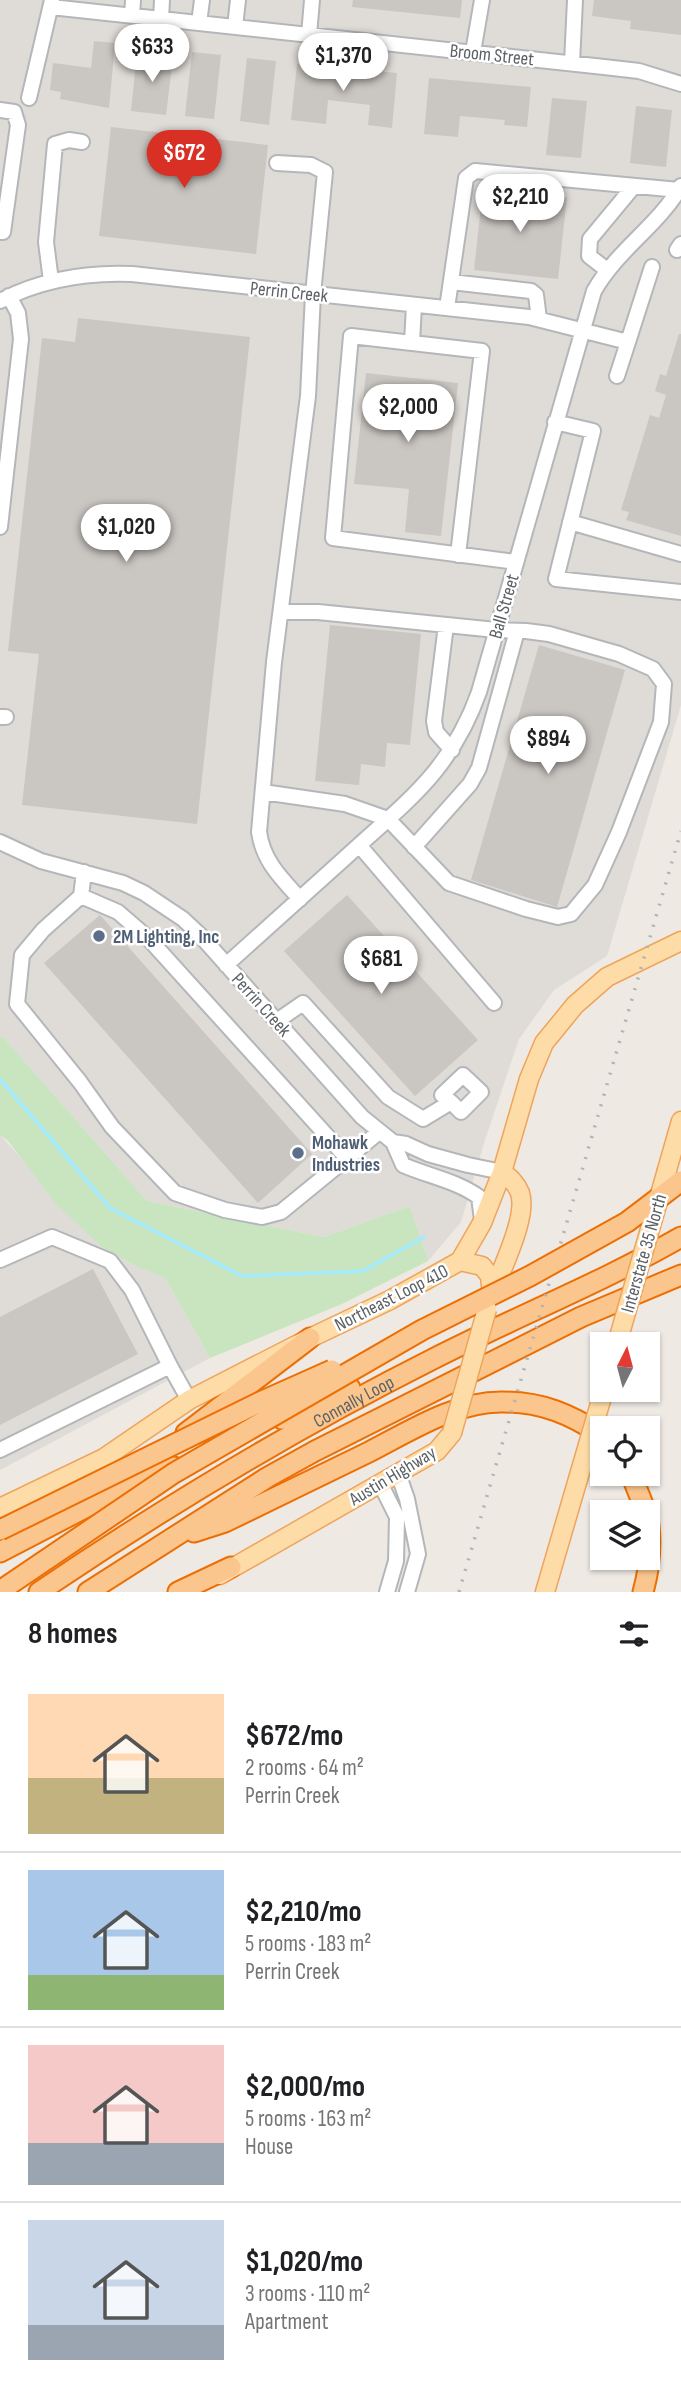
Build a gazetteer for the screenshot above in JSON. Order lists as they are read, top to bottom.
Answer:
{
  "streets": {
    "highway": ["Connally Loop"],
    "main road": ["Interstate 35 North", "Northeast Loop 410", "Austin Highway"],
    "street": ["Broom Street", "Perrin Creek", "Ball Street"]
  },
  "crossings": [
    ["Perrin Creek", "Ball Street"],
    ["Perrin Creek", "Northeast Loop 410"],
    ["Perrin Creek", "Austin Highway"],
    ["Northeast Loop 410", "Austin Highway"]
  ],
  "places": ["2M Lighting, Inc", "Mohawk Industries"],
  "north": "top",
  "page": {
    "price": [
      "$633",
      "$1,370",
      "$672",
      "$2,210",
      "$2,000",
      "$1,020",
      "$894",
      "$681"
    ],
    "heading": "8 homes",
    "list": [
      {
        "name": "$672/mo",
        "note": "2 rooms · 64 m² · Perrin Creek"
      },
      {
        "name": "$2,210/mo",
        "note": "5 rooms · 183 m² · Perrin Creek"
      },
      {
        "name": "$2,000/mo",
        "note": "5 rooms · 163 m² · House"
      },
      {
        "name": "$1,020/mo",
        "note": "3 rooms · 110 m² · Apartment"
      }
    ]
  }
}
